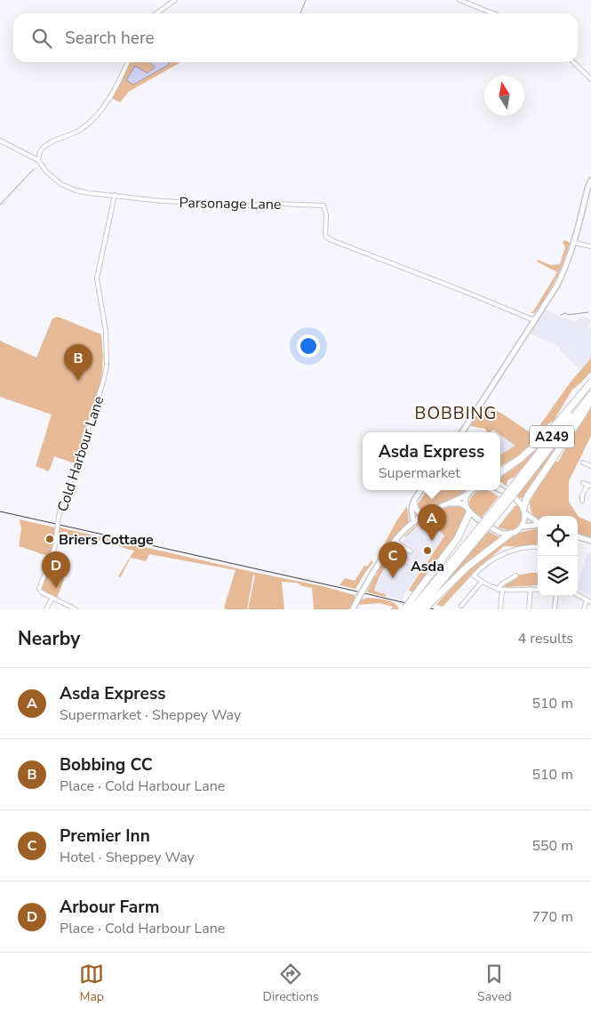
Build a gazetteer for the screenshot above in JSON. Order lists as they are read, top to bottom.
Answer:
{
  "streets": {
    "highway": ["A249"],
    "street": ["Parsonage Lane", "Cold Harbour Lane"]
  },
  "crossings": [
    ["Parsonage Lane", "Cold Harbour Lane"]
  ],
  "districts": ["BOBBING"],
  "places": ["Briers Cottage", "Asda"],
  "north": "top",
  "page": {
    "search": "Search here",
    "pins": [
      "B",
      "A",
      "C",
      "D"
    ],
    "popup": ["Asda Express", "Supermarket"],
    "heading": ["Nearby", "4 results"],
    "list": [
      {
        "mark": "A",
        "name": "Asda Express",
        "note": "Supermarket · Sheppey Way",
        "value": "510 m"
      },
      {
        "mark": "B",
        "name": "Bobbing CC",
        "note": "Place · Cold Harbour Lane",
        "value": "510 m"
      },
      {
        "mark": "C",
        "name": "Premier Inn",
        "note": "Hotel · Sheppey Way",
        "value": "550 m"
      },
      {
        "mark": "D",
        "name": "Arbour Farm",
        "note": "Place · Cold Harbour Lane",
        "value": "770 m"
      }
    ],
    "nav": ["Map", "Directions", "Saved"]
  }
}
